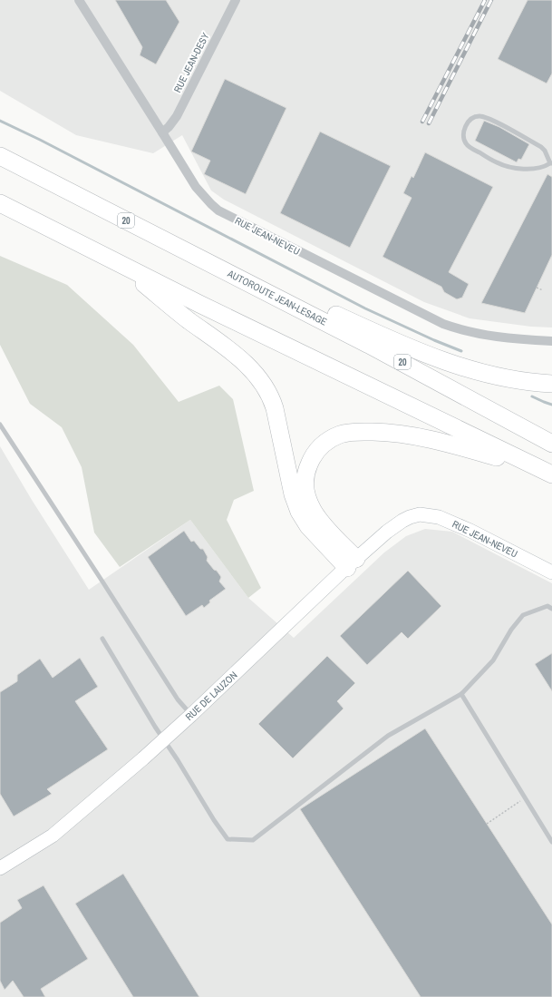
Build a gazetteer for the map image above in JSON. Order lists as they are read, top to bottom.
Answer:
{
  "streets": {
    "highway": ["20", "AUTOROUTE JEAN-LESAGE"],
    "street": ["RUE JEAN-DESY", "RUE JEAN-NEVEU", "RUE DE LAUZON"]
  },
  "crossings": [
    ["RUE JEAN-DESY", "RUE JEAN-NEVEU"],
    ["RUE JEAN-NEVEU", "RUE DE LAUZON"]
  ]
}
